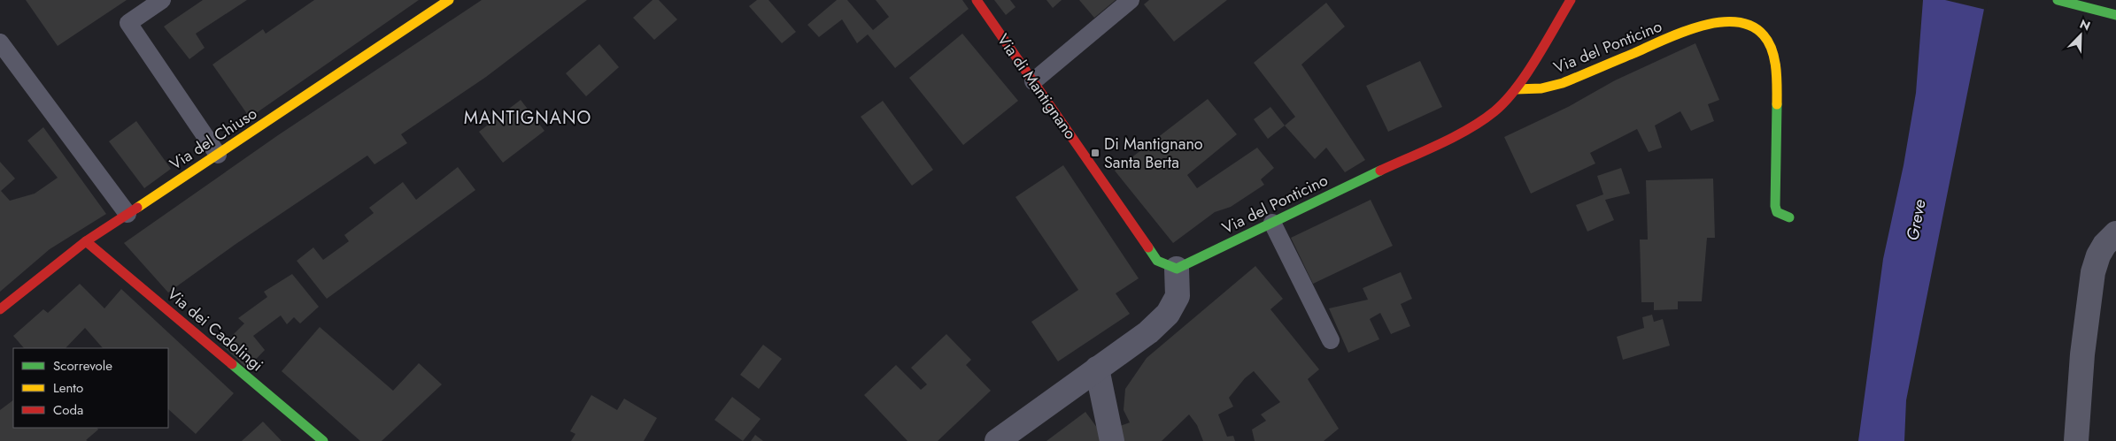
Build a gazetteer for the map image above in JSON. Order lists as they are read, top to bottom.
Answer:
{
  "streets": {
    "street": [
      "Via del Ponticino",
      "Via di Mantignano",
      "Via del Chiuso",
      "Via dei Cadolingi"
    ]
  },
  "crossings": [
    ["Via del Ponticino", "Via di Mantignano"],
    ["Via del Chiuso", "Via dei Cadolingi"]
  ],
  "districts": ["MANTIGNANO"],
  "water": ["Greve"],
  "places": {
    "transit": ["Di Mantignano Santa Berta"]
  },
  "legend": ["Scorrevole", "Lento", "Coda"],
  "north": "top right"
}
